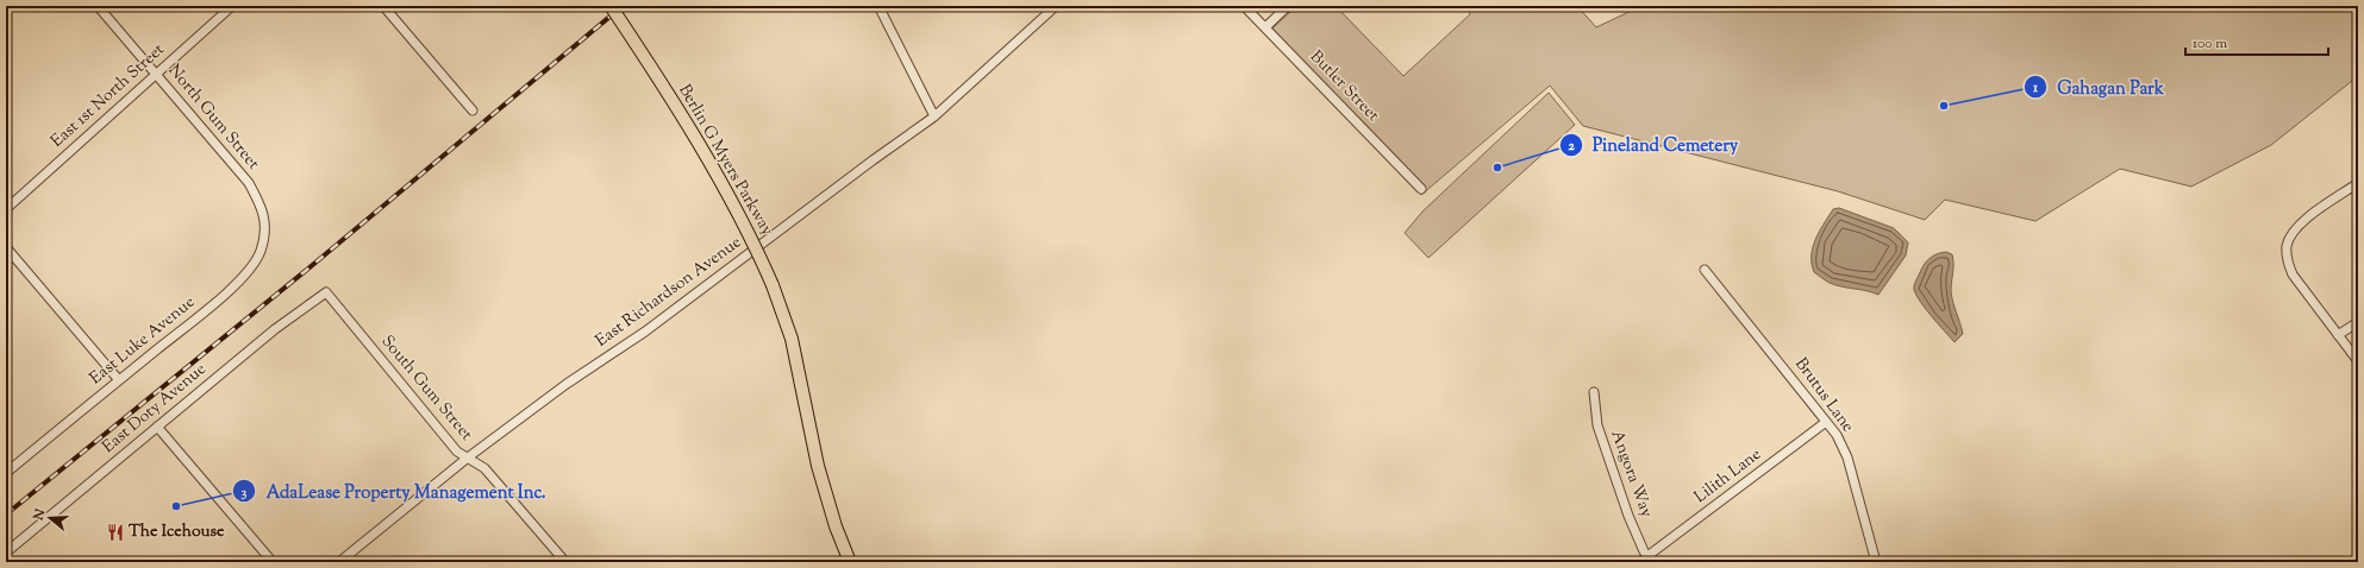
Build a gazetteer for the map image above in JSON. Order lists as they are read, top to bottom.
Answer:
{
  "streets": {
    "main road": ["Berlin G Myers Parkway"],
    "street": [
      "Butler Street",
      "East 1st North Street",
      "North Gum Street",
      "East Richardson Avenue",
      "East Luke Avenue",
      "South Gum Street",
      "Brutus Lane",
      "East Doty Avenue",
      "Angora Way",
      "Lilith Lane"
    ]
  },
  "crossings": [
    ["East 1st North Street", "North Gum Street"],
    ["North Gum Street", "East Luke Avenue"],
    ["East Richardson Avenue", "South Gum Street"],
    ["South Gum Street", "East Doty Avenue"],
    ["Brutus Lane", "Lilith Lane"],
    ["Angora Way", "Lilith Lane"]
  ],
  "places": {
    "other": ["Gahagan Park", "Pineland Cemetery", "AdaLease Property Management Inc."],
    "restaurant": ["The Icehouse"]
  },
  "scale_bar": "100 m",
  "north": "left"
}
